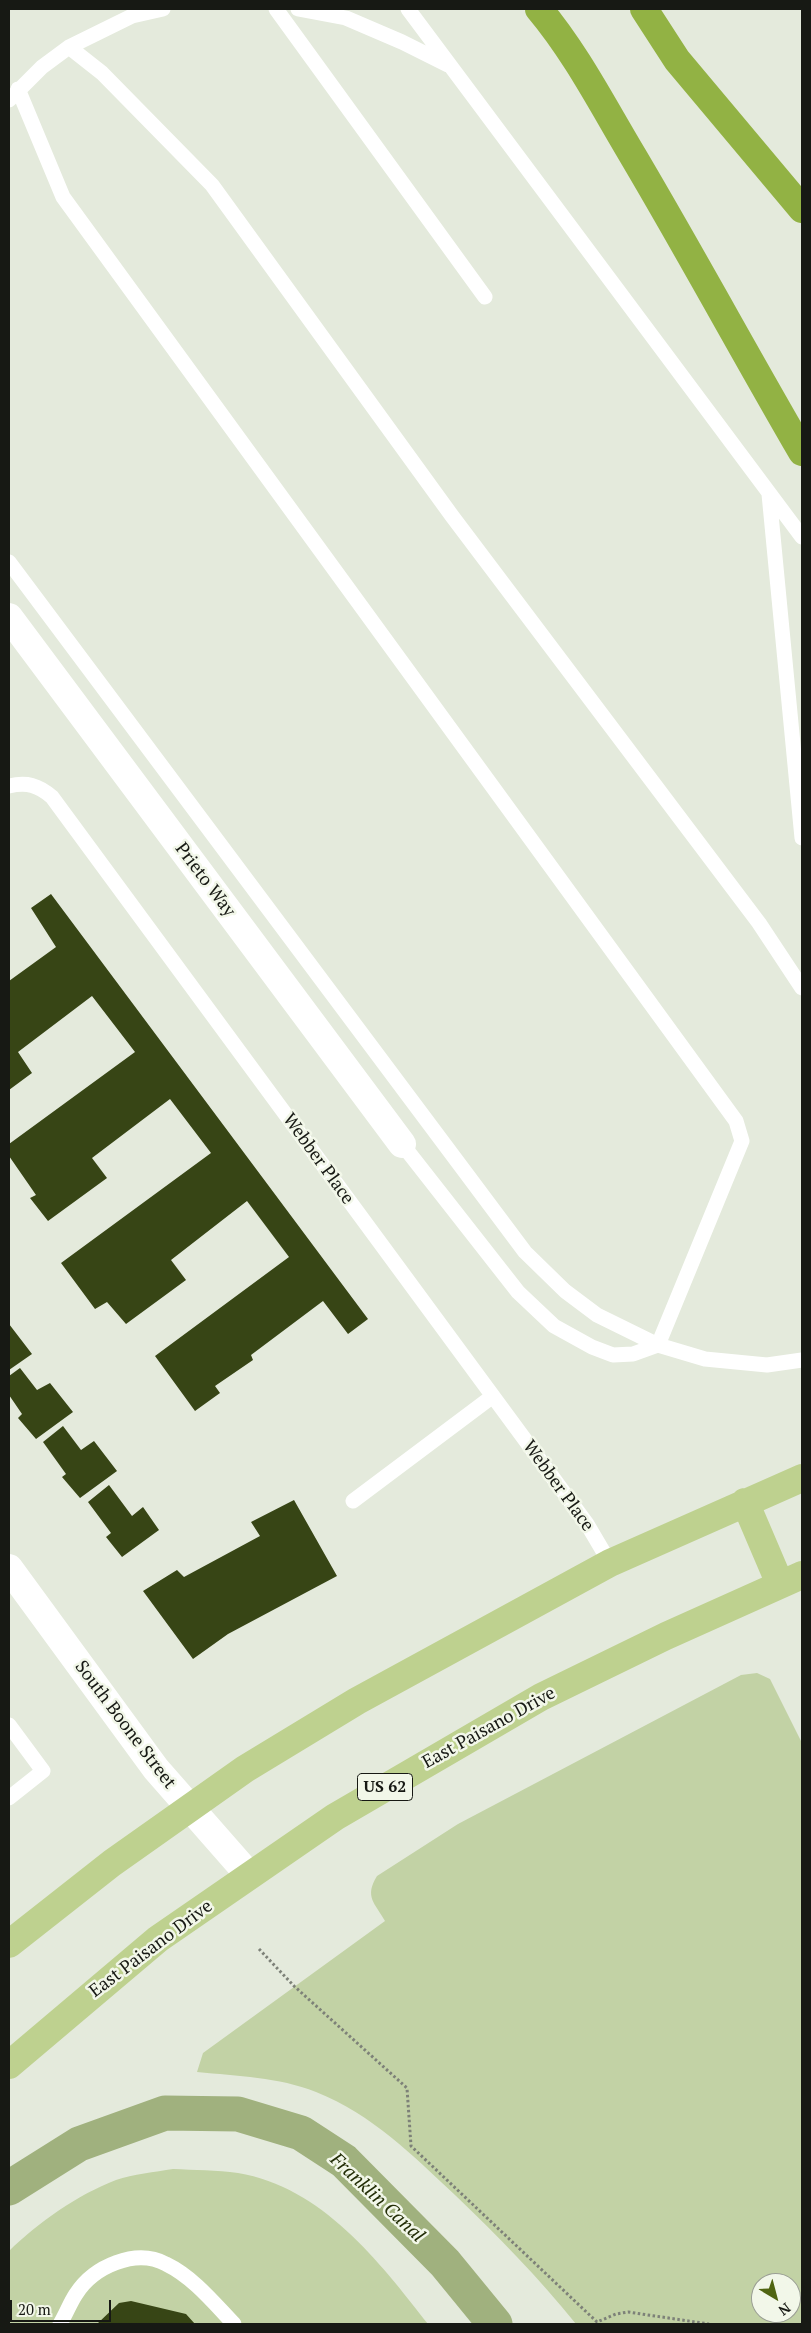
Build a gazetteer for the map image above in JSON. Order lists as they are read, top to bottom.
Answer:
{
  "streets": {
    "main road": ["East Paisano Drive", "US 62"],
    "street": ["Prieto Way", "South Boone Street"],
    "lane": ["Webber Place"]
  },
  "crossings": [
    ["South Boone Street", "East Paisano Drive"]
  ],
  "water": ["Franklin Canal"],
  "scale_bar": "20 m",
  "north": "bottom right"
}
